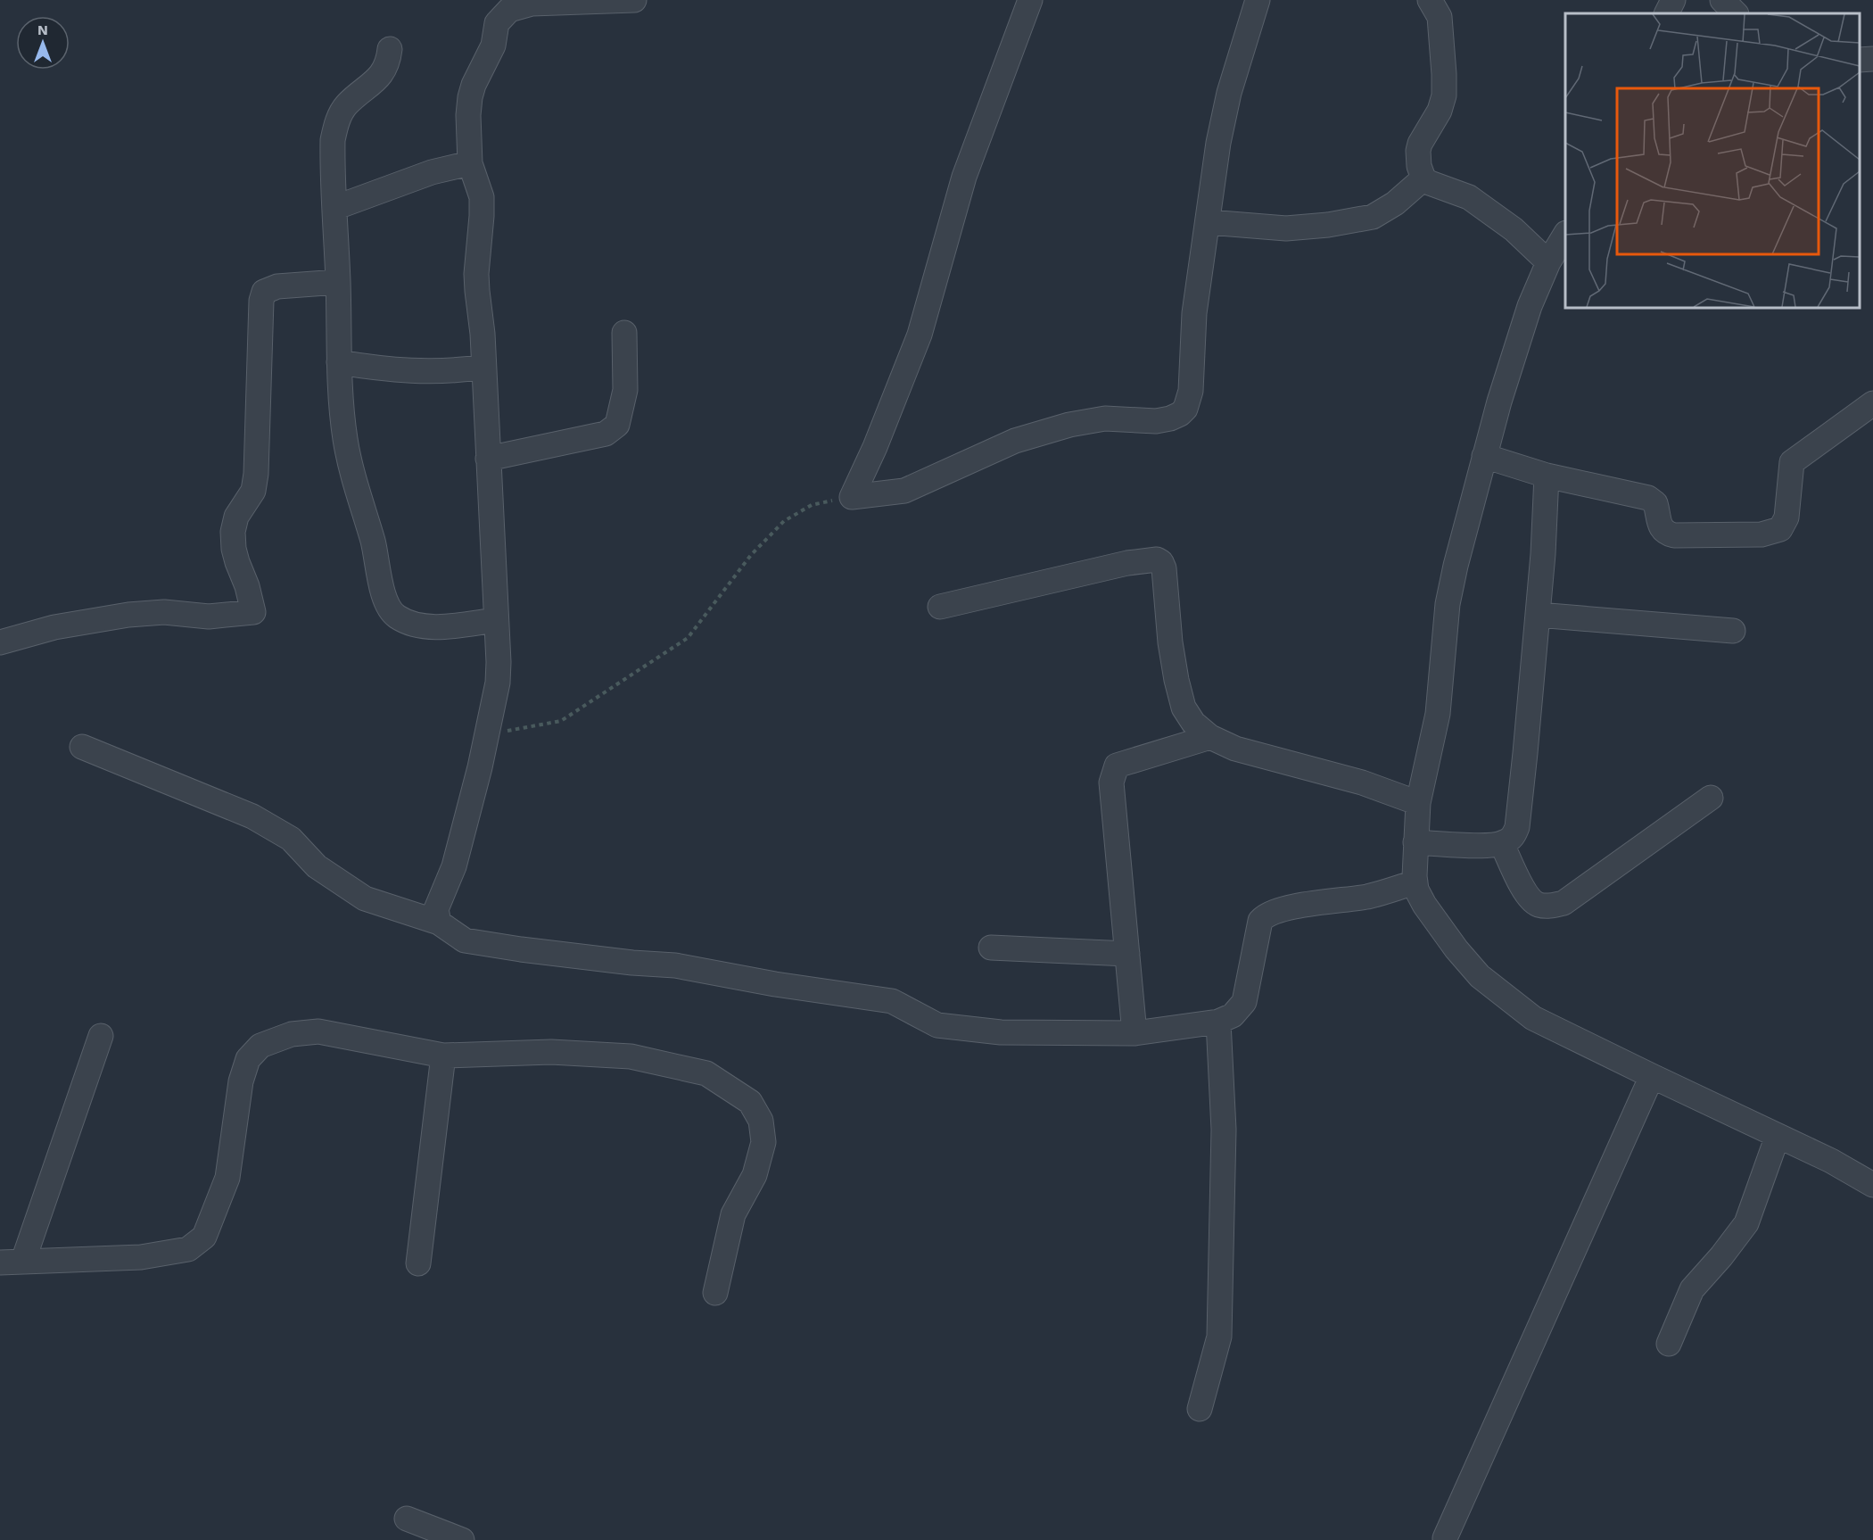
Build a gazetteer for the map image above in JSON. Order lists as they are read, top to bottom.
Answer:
{
  "north": "top"
}
